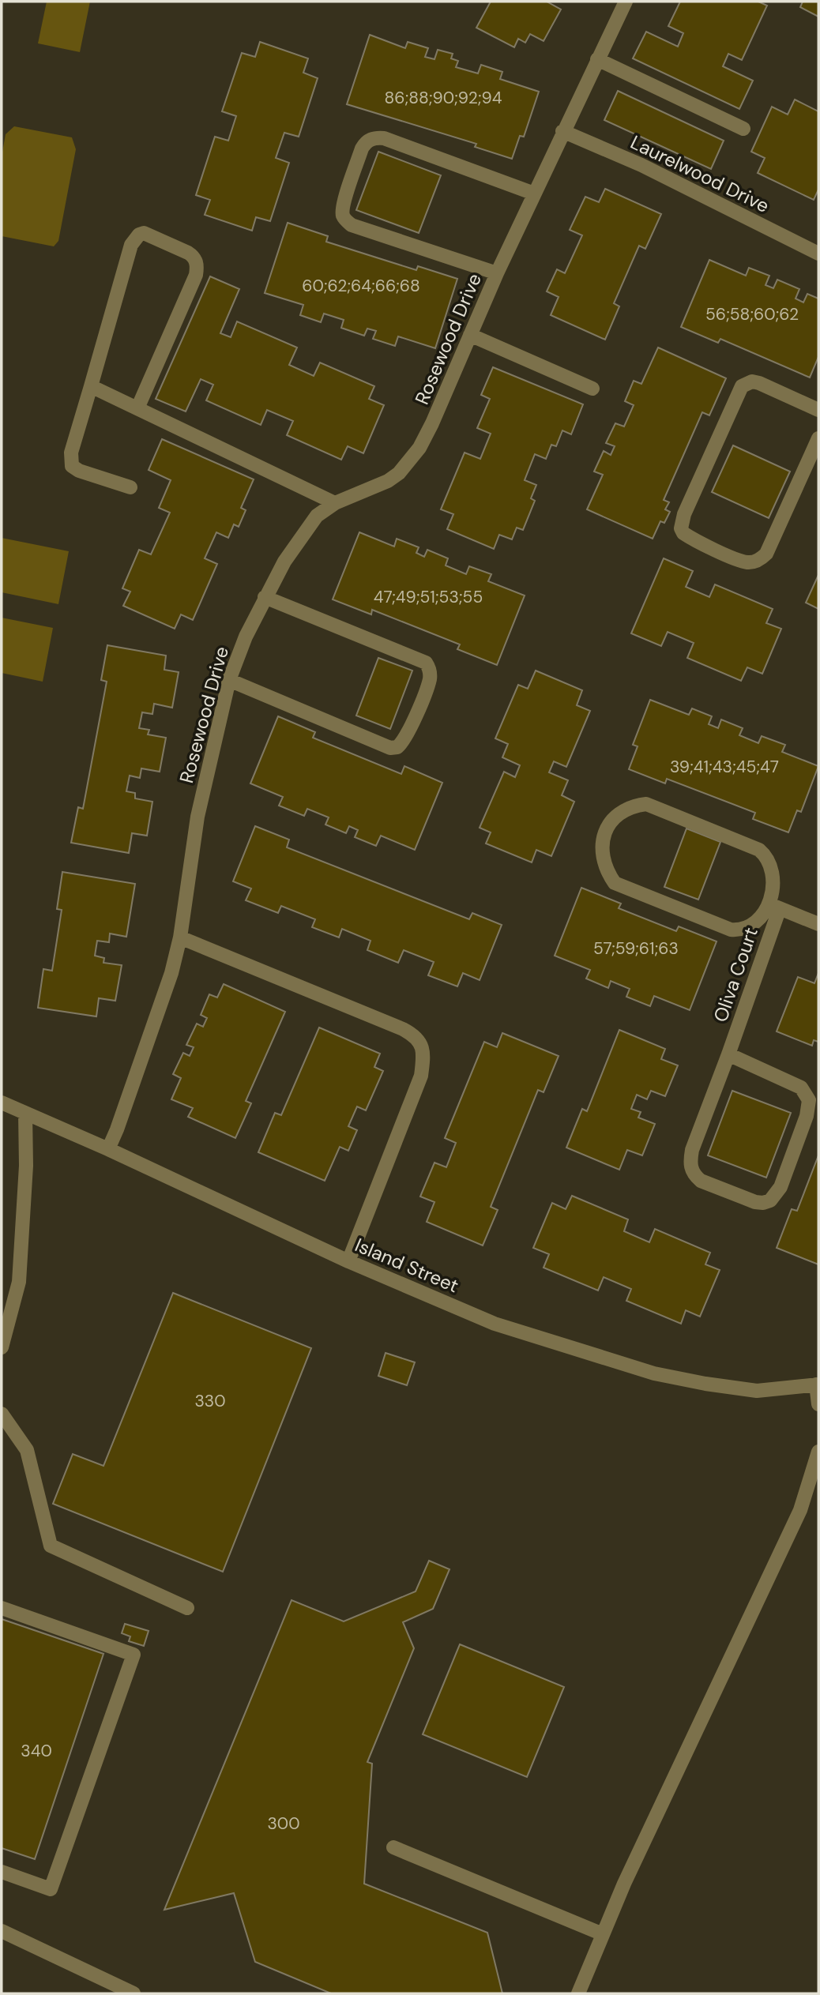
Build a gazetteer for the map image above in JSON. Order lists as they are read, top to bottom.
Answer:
{
  "streets": {
    "street": [
      "Laurelwood Drive",
      "Rosewood Drive",
      "Oliva Court",
      "Island Street"
    ]
  },
  "crossings": [
    ["Laurelwood Drive", "Rosewood Drive"],
    ["Rosewood Drive", "Island Street"]
  ],
  "house_numbers": [
    "86;88;90;92;94",
    "60;62;64;66;68",
    "56;58;60;62",
    "47;49;51;53;55",
    "39;41;43;45;47",
    "57;59;61;63",
    "330",
    "340",
    "300"
  ]
}
